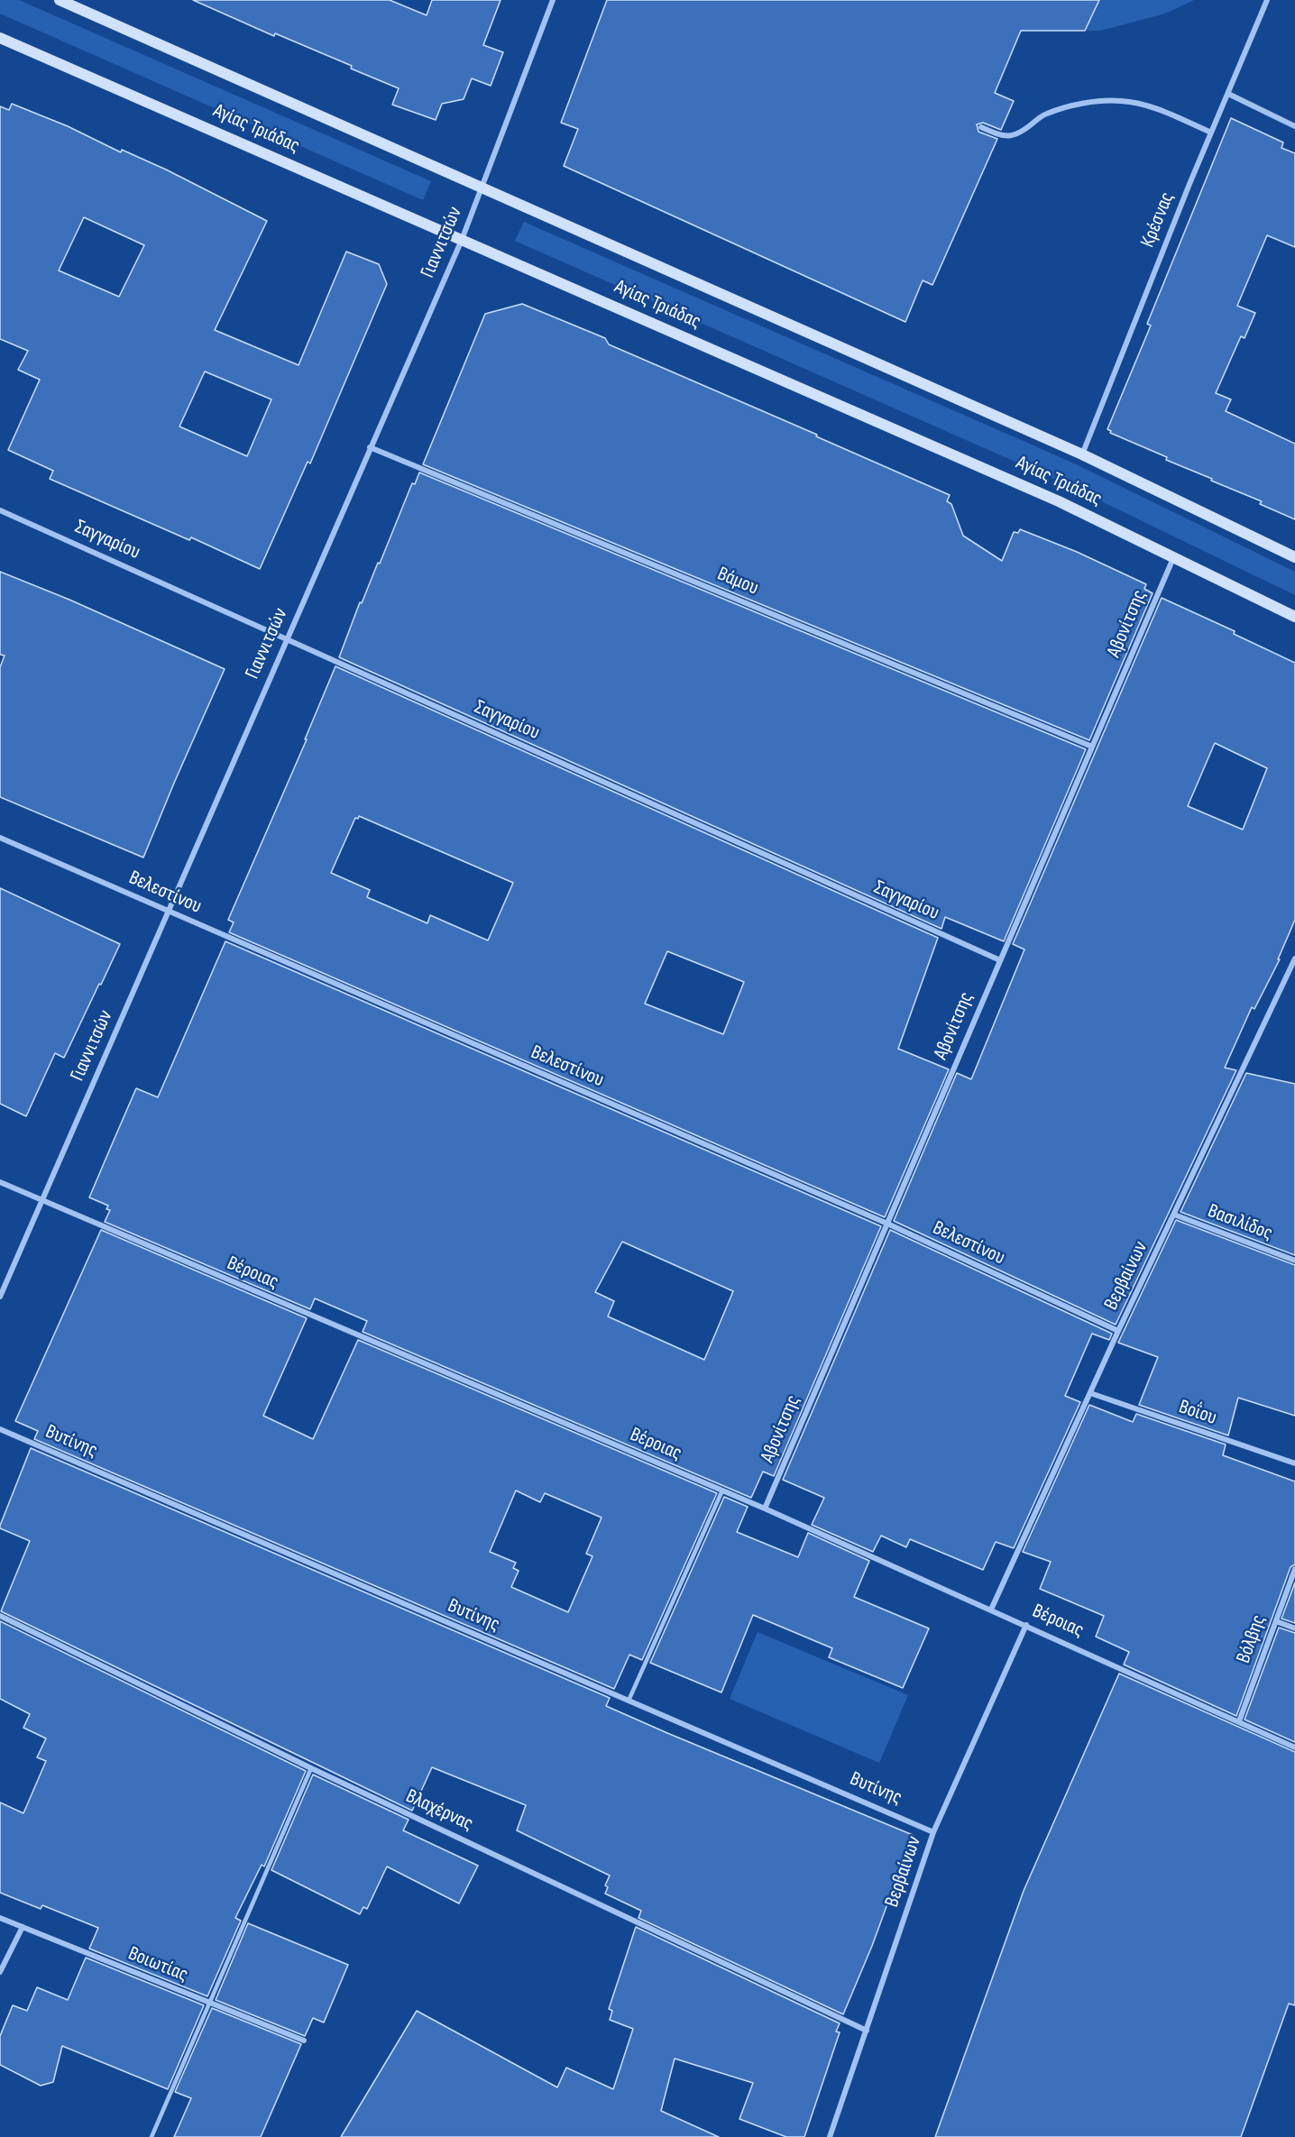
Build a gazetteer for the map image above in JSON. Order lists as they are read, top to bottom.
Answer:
{
  "streets": {
    "street": [
      "Αγίας Τριάδας",
      "Κρέσνας",
      "Γιαννιτσών",
      "Σαγγαρίου",
      "Βάμου",
      "Αβονίτσης",
      "Βελεστίνου",
      "Βασιλίδος",
      "Βέροιας",
      "Βερβαίνων",
      "Βοΐου",
      "Βυτίνης",
      "Βόλβης",
      "Βλαχέρνας",
      "Βοιωτίας"
    ]
  },
  "crossings": [
    ["Αγίας Τριάδας", "Κρέσνας"],
    ["Αγίας Τριάδας", "Γιαννιτσών"],
    ["Αγίας Τριάδας", "Αβονίτσης"],
    ["Γιαννιτσών", "Σαγγαρίου"],
    ["Γιαννιτσών", "Βάμου"],
    ["Γιαννιτσών", "Βελεστίνου"],
    ["Γιαννιτσών", "Βέροιας"],
    ["Σαγγαρίου", "Αβονίτσης"],
    ["Βάμου", "Αβονίτσης"],
    ["Αβονίτσης", "Βελεστίνου"],
    ["Αβονίτσης", "Βέροιας"],
    ["Βελεστίνου", "Βερβαίνων"],
    ["Βασιλίδος", "Βερβαίνων"],
    ["Βέροιας", "Βερβαίνων"],
    ["Βέροιας", "Βόλβης"],
    ["Βερβαίνων", "Βοΐου"],
    ["Βερβαίνων", "Βυτίνης"],
    ["Βερβαίνων", "Βλαχέρνας"]
  ]
}
